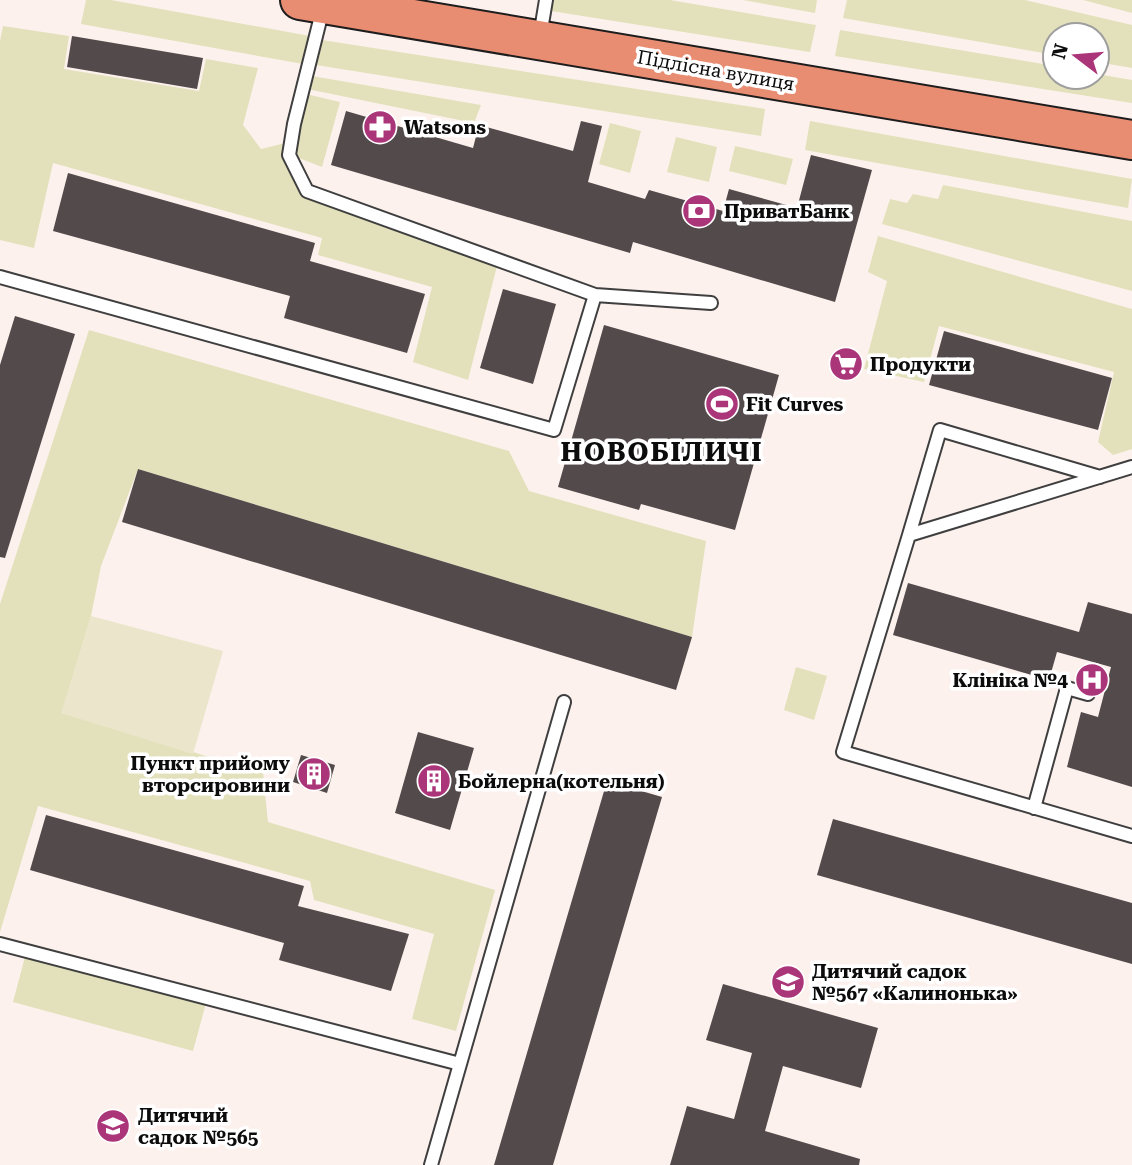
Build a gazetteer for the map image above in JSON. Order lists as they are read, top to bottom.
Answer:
{
  "streets": {
    "main road": ["Підлісна вулиця"]
  },
  "districts": ["НОВОБІЛИЧІ"],
  "places": {
    "pharmacy": ["Watsons"],
    "bank": ["ПриватБанк"],
    "supermarket": ["Продукти"],
    "sports": ["Fit Curves"],
    "hospital": ["Клініка №4"],
    "building": ["Пункт прийому вторсировини", "Бойлерна(котельня)"],
    "school or university": ["Дитячий садок №567 «Калинонька»", "Дитячий садок №565"]
  },
  "north": "left"
}
